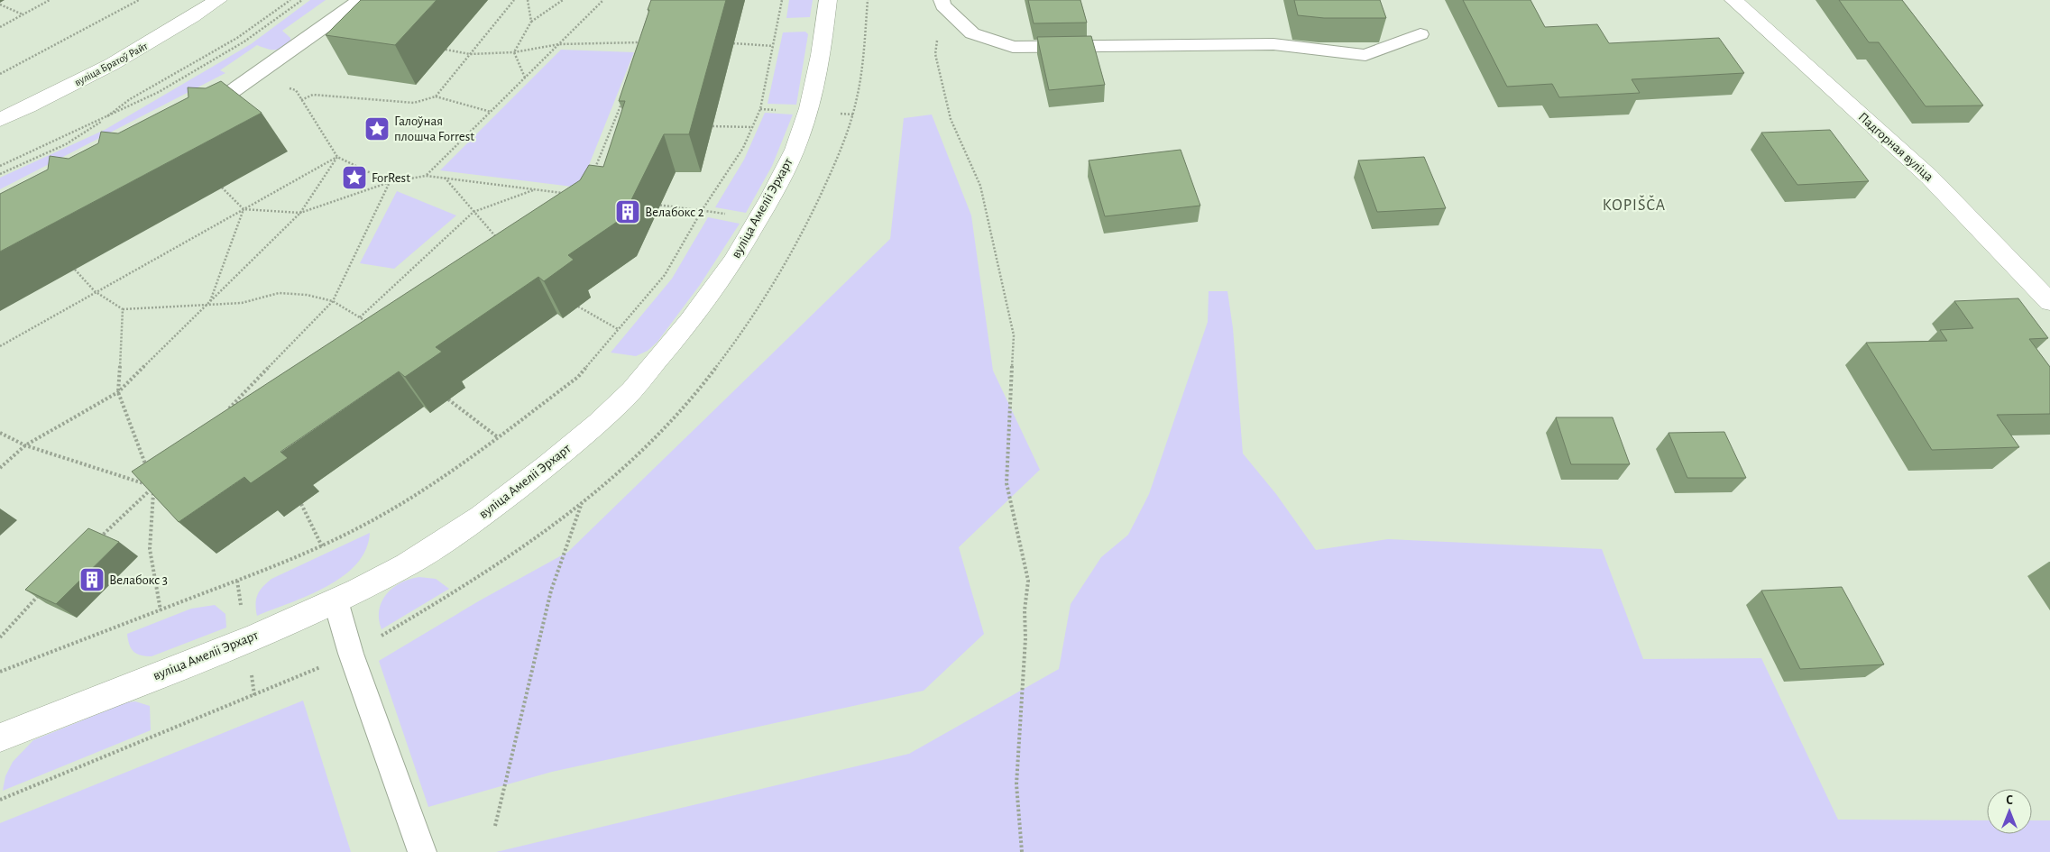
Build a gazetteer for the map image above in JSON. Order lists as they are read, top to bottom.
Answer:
{
  "streets": {
    "street": ["вуліца Братоў Райт", "Падгорная вуліца", "вуліца Амеліі Эрхарт"]
  },
  "districts": ["KOPIŠČA"],
  "places": {
    "place": ["Галоўная плошча Forrest", "ForRest"],
    "building": ["Велабокс 2", "Велабокс 3"]
  },
  "north": "top"
}
